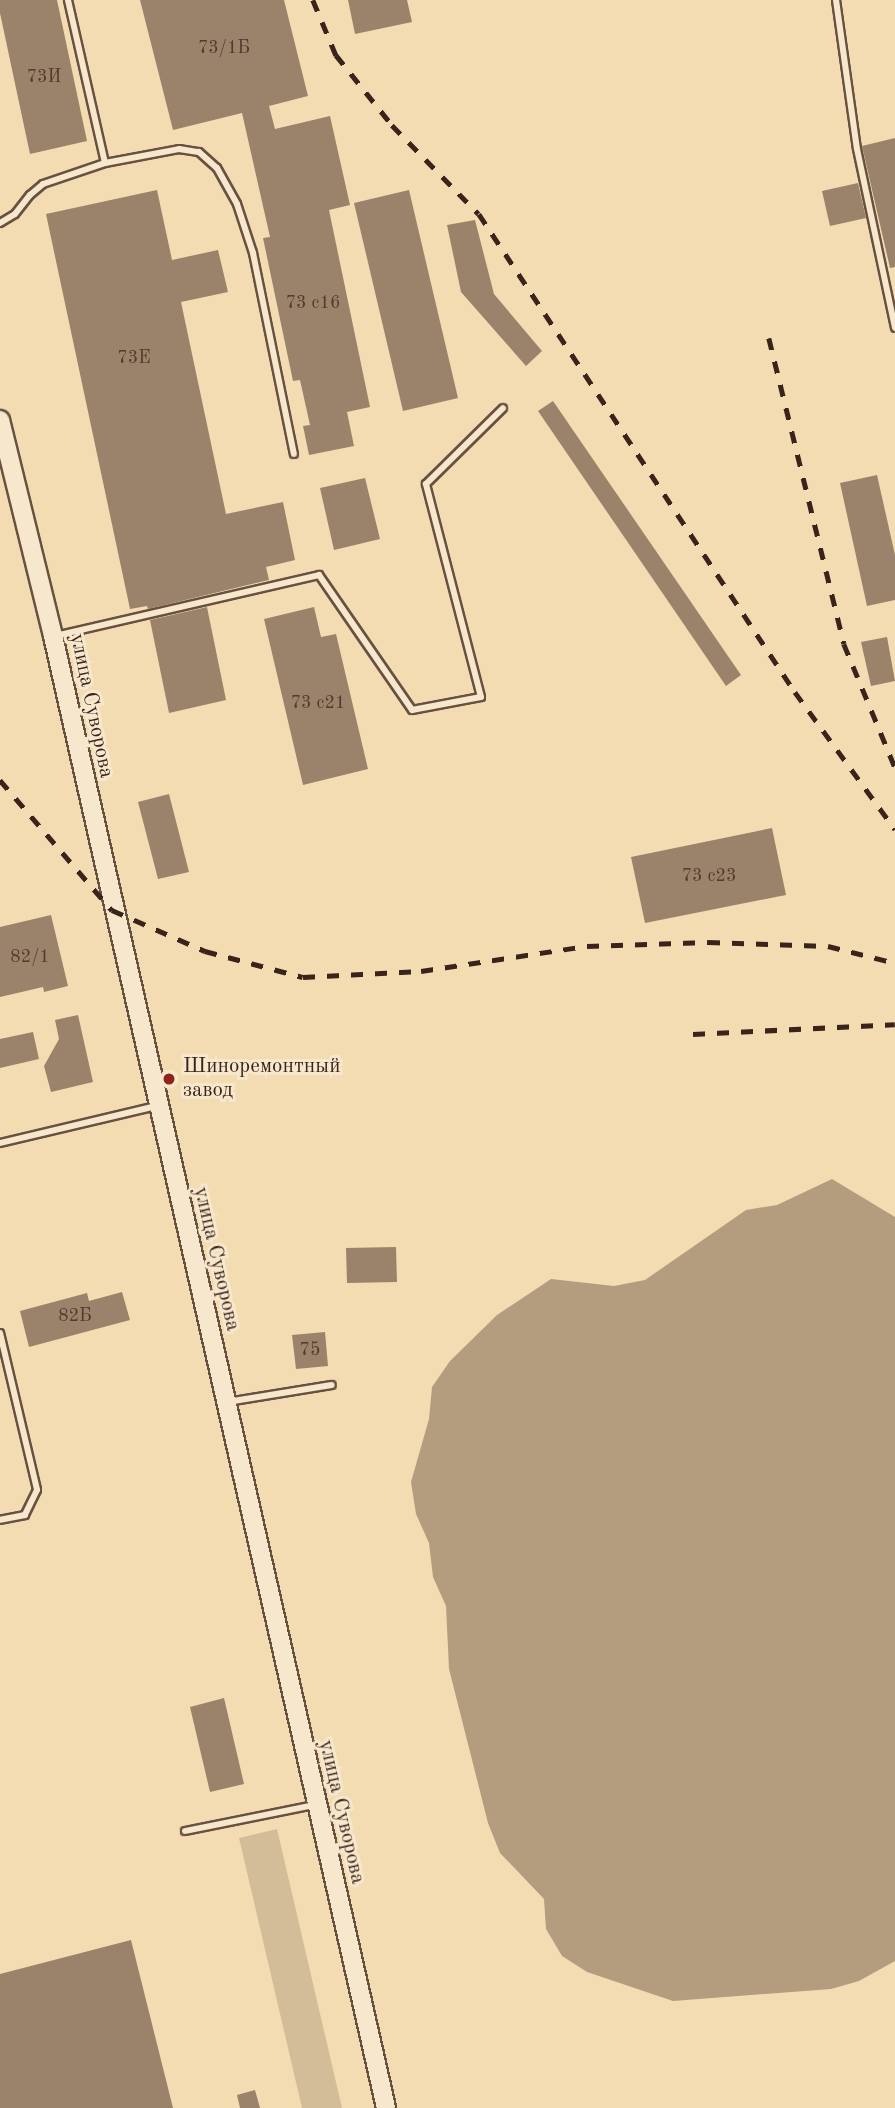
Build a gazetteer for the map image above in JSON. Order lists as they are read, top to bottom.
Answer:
{
  "streets": {
    "main road": ["улица Суворова"]
  },
  "places": ["Шиноремонтный завод"],
  "house_numbers": [
    "73/1Б",
    "73И",
    "73 с16",
    "73Е",
    "73 с21",
    "73 с23",
    "82/1",
    "82Б",
    "75"
  ]
}
